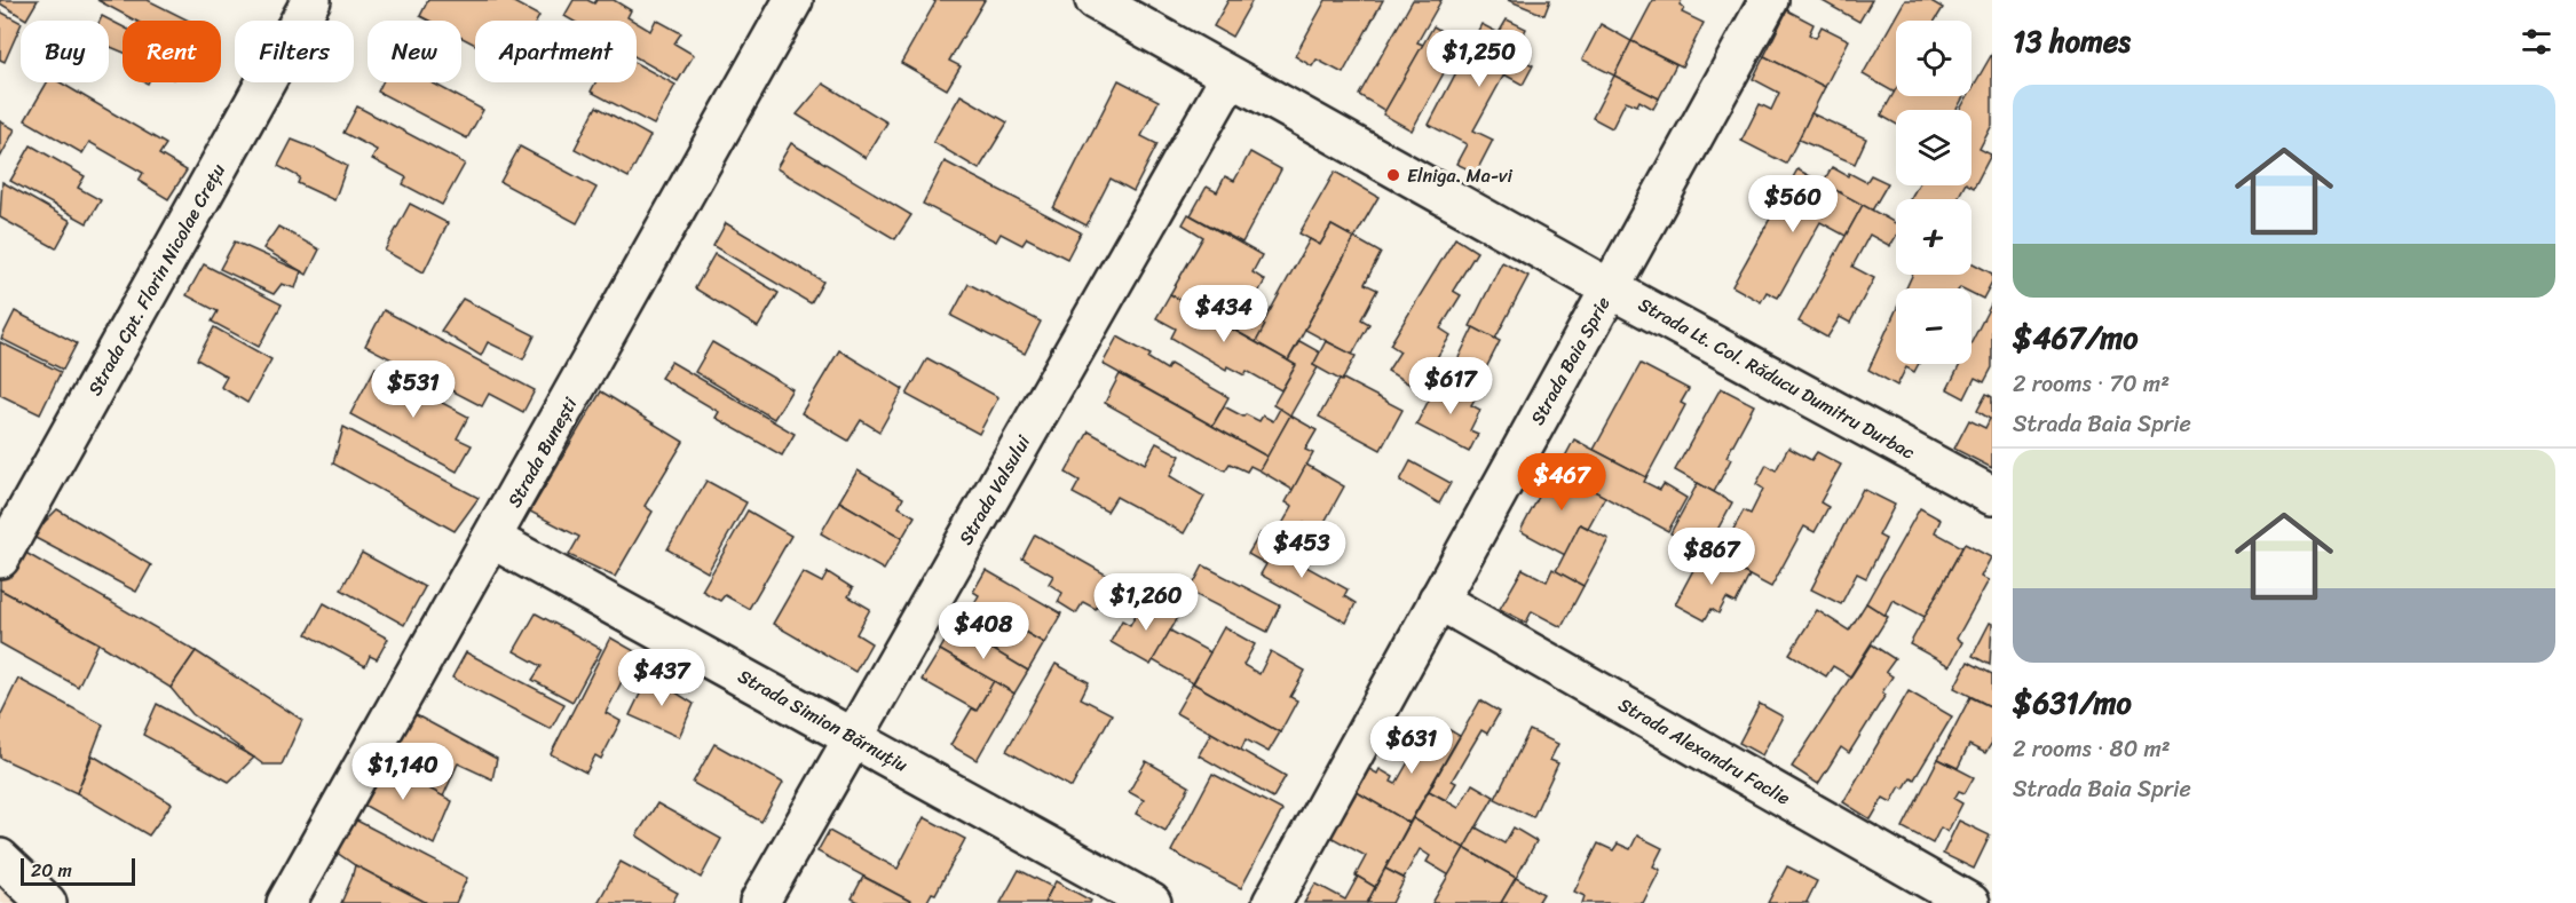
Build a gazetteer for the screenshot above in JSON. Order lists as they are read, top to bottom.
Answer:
{
  "streets": {
    "street": [
      "Strada Cpt. Florin Nicolae Crețu",
      "Strada Baia Sprie",
      "Strada Lt. Col. Răducu Dumitru Durbac",
      "Strada Bunești",
      "Strada Valsului",
      "Strada Simion Bărnuțiu",
      "Strada Alexandru Faclie"
    ]
  },
  "crossings": [
    ["Strada Baia Sprie", "Strada Lt. Col. Răducu Dumitru Durbac"],
    ["Strada Baia Sprie", "Strada Alexandru Faclie"],
    ["Strada Lt. Col. Răducu Dumitru Durbac", "Strada Valsului"],
    ["Strada Bunești", "Strada Simion Bărnuțiu"],
    ["Strada Valsului", "Strada Simion Bărnuțiu"]
  ],
  "places": ["Elniga. Ma-vi"],
  "scale_bar": "20 m",
  "page": {
    "heading": "13 homes",
    "map_buttons": ["+", "−"],
    "chip": [
      "Buy",
      "Rent",
      "Filters",
      "New",
      "Apartment"
    ],
    "price": [
      "$1,250",
      "$560",
      "$434",
      "$617",
      "$531",
      "$467",
      "$453",
      "$867",
      "$1,260",
      "$408",
      "$437",
      "$631",
      "$1,140"
    ],
    "list": [
      {
        "name": "$467/mo",
        "note": "2 rooms · 70 m² · Strada Baia Sprie"
      },
      {
        "name": "$631/mo",
        "note": "2 rooms · 80 m² · Strada Baia Sprie"
      }
    ],
    "scale": "20 m"
  }
}
